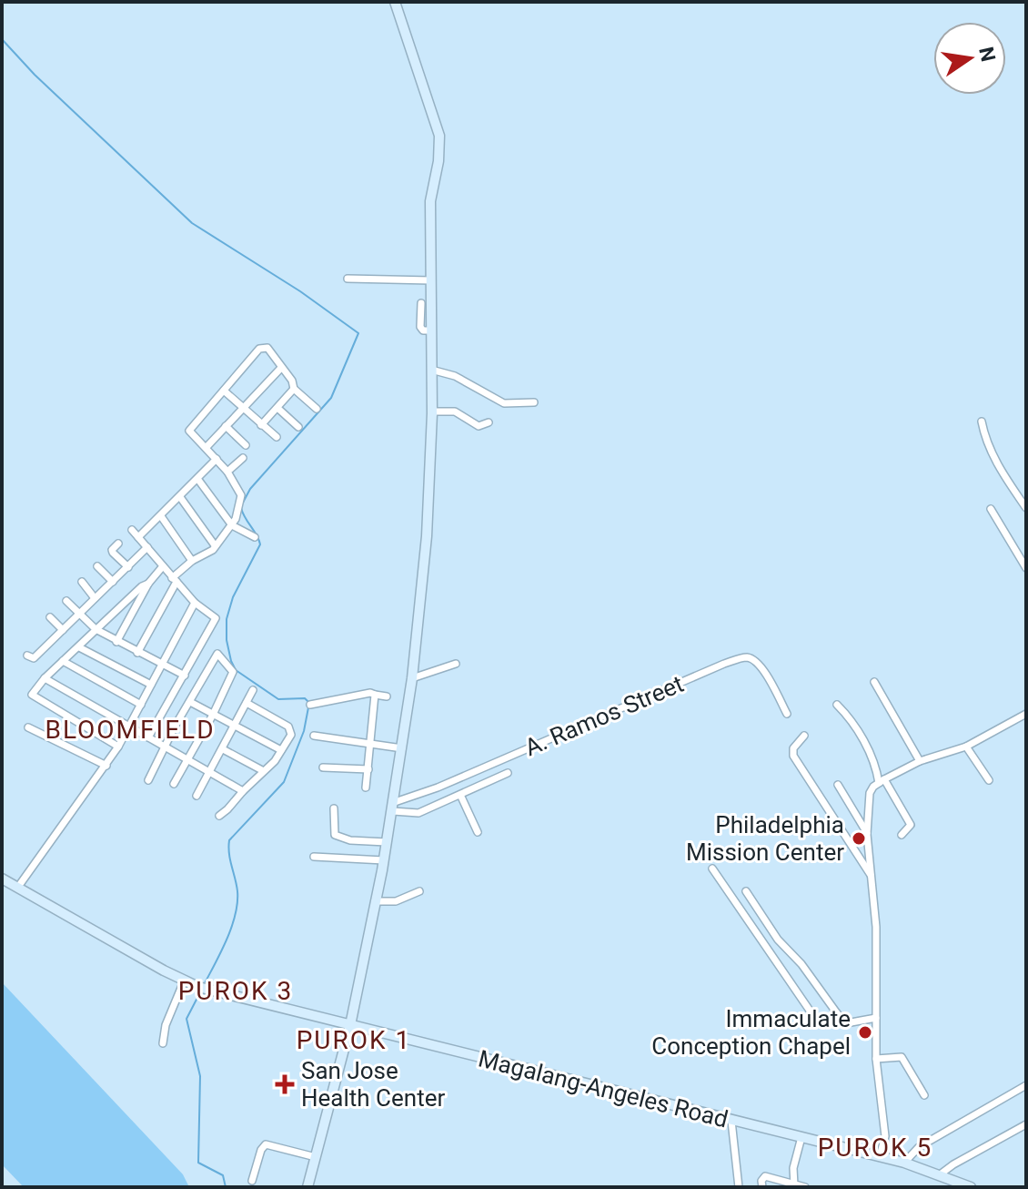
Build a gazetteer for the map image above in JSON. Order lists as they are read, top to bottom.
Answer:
{
  "streets": {
    "street": ["A. Ramos Street", "Magalang-Angeles Road"]
  },
  "districts": [
    "BLOOMFIELD",
    "PUROK 3",
    "PUROK 1",
    "PUROK 5"
  ],
  "places": {
    "other": ["Philadelphia Mission Center", "Immaculate Conception Chapel"],
    "health": ["San Jose Health Center"]
  },
  "north": "right"
}
